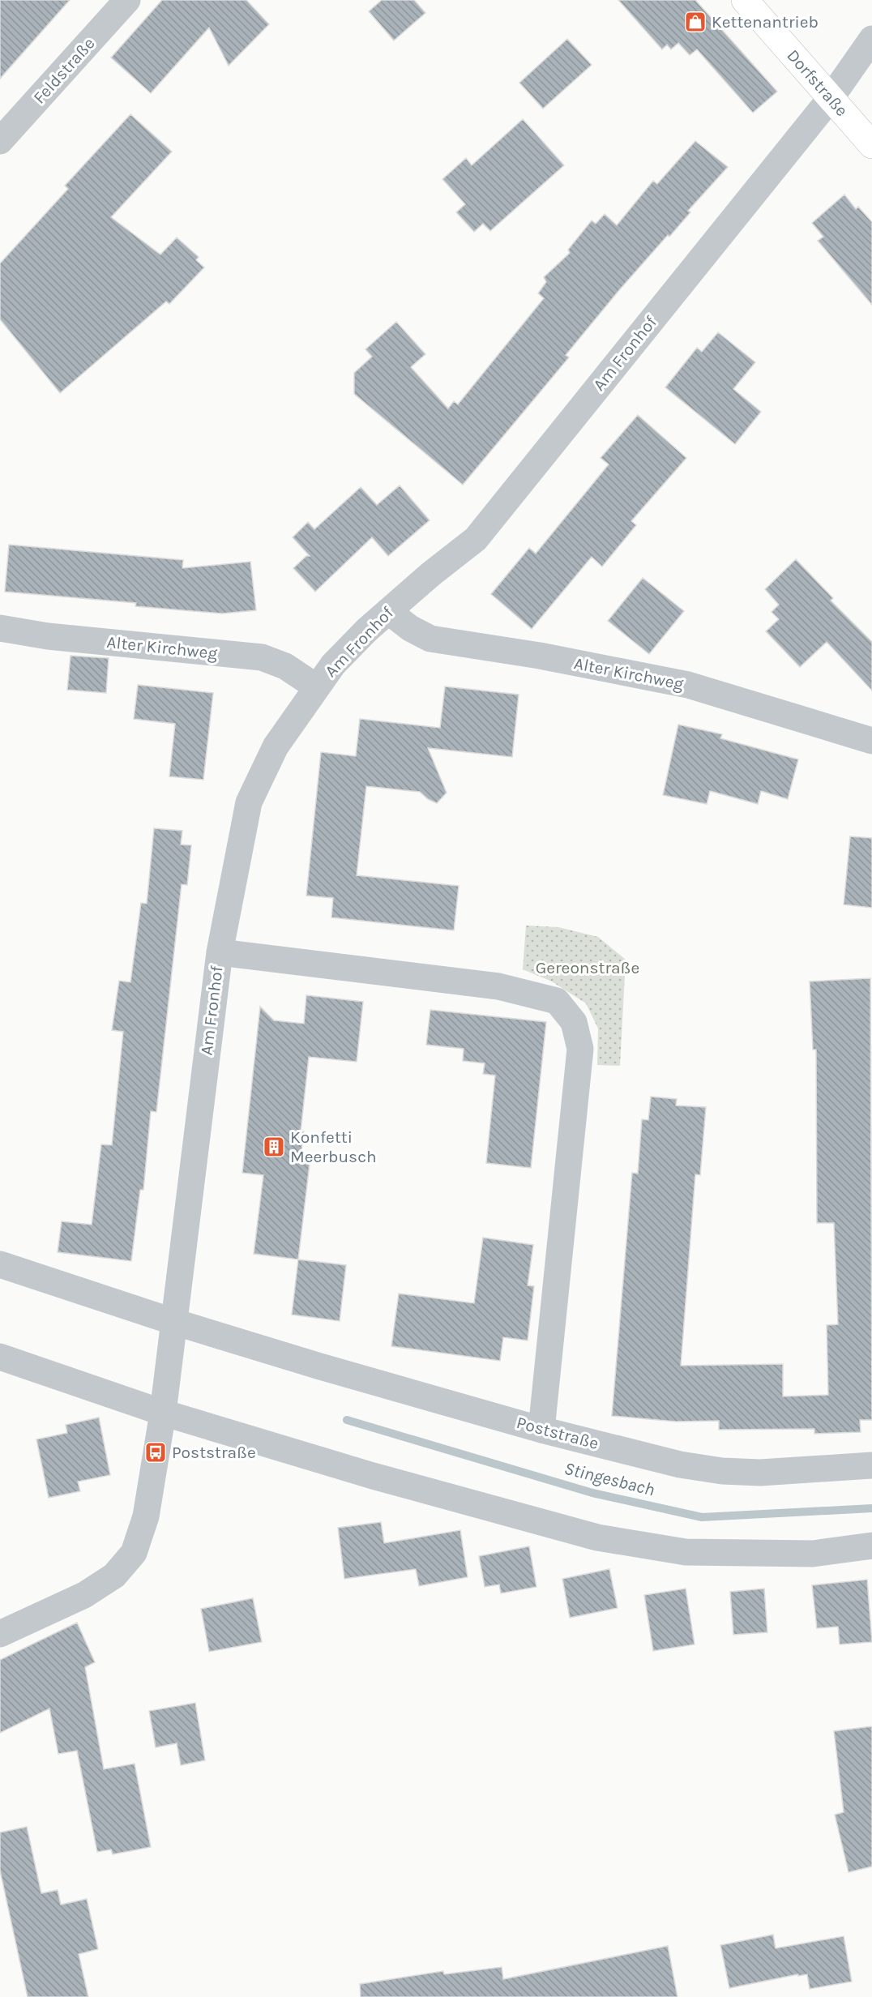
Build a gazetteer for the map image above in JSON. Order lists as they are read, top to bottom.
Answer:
{
  "streets": {
    "main road": ["Dorfstraße"],
    "street": [
      "Feldstraße",
      "Am Fronhof",
      "Alter Kirchweg",
      "Poststraße"
    ]
  },
  "crossings": [
    ["Dorfstraße", "Am Fronhof"],
    ["Am Fronhof", "Alter Kirchweg"],
    ["Am Fronhof", "Poststraße"]
  ],
  "water": ["Stingesbach"],
  "parks": ["Gereonstraße"],
  "places": {
    "shop": ["Kettenantrieb"],
    "building": ["Konfetti Meerbusch"],
    "bus stop": ["Poststraße"]
  }
}
